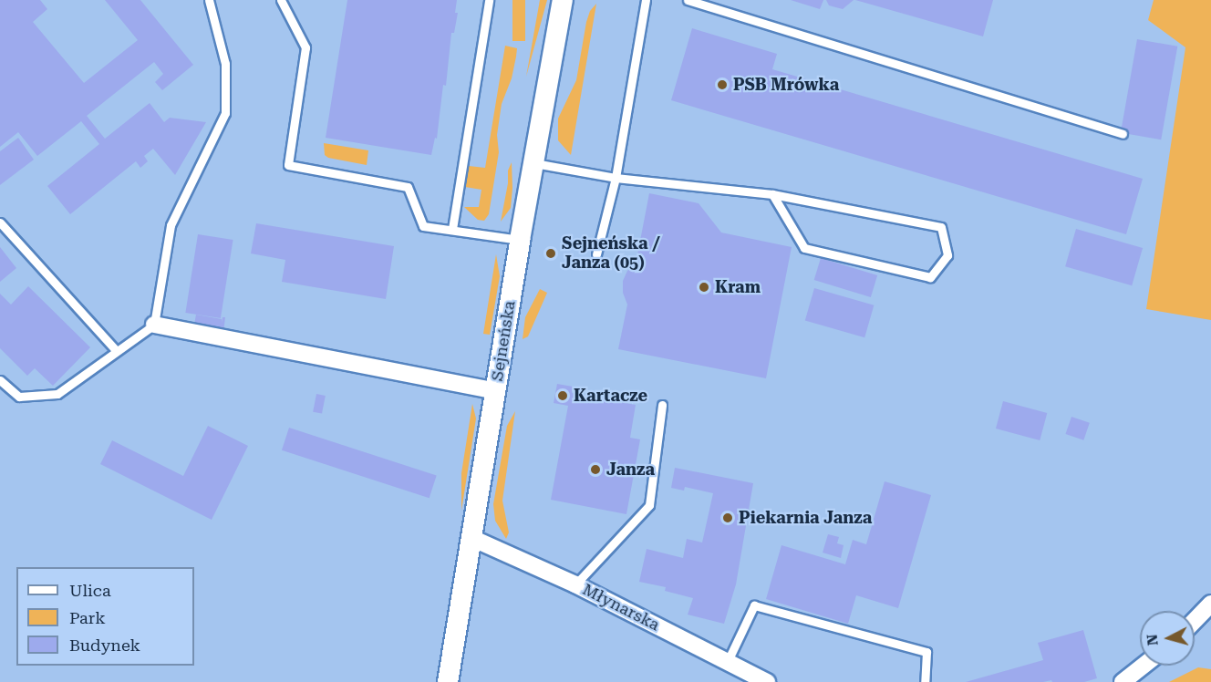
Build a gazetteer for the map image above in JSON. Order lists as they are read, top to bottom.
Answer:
{
  "streets": {
    "street": ["Sejneńska", "Młynarska"]
  },
  "crossings": [
    ["Sejneńska", "Młynarska"]
  ],
  "places": [
    "PSB Mrówka",
    "Sejneńska / Janza (05)",
    "Kram",
    "Kartacze",
    "Janza",
    "Piekarnia Janza"
  ],
  "legend": ["Ulica", "Park", "Budynek"],
  "north": "left"
}
